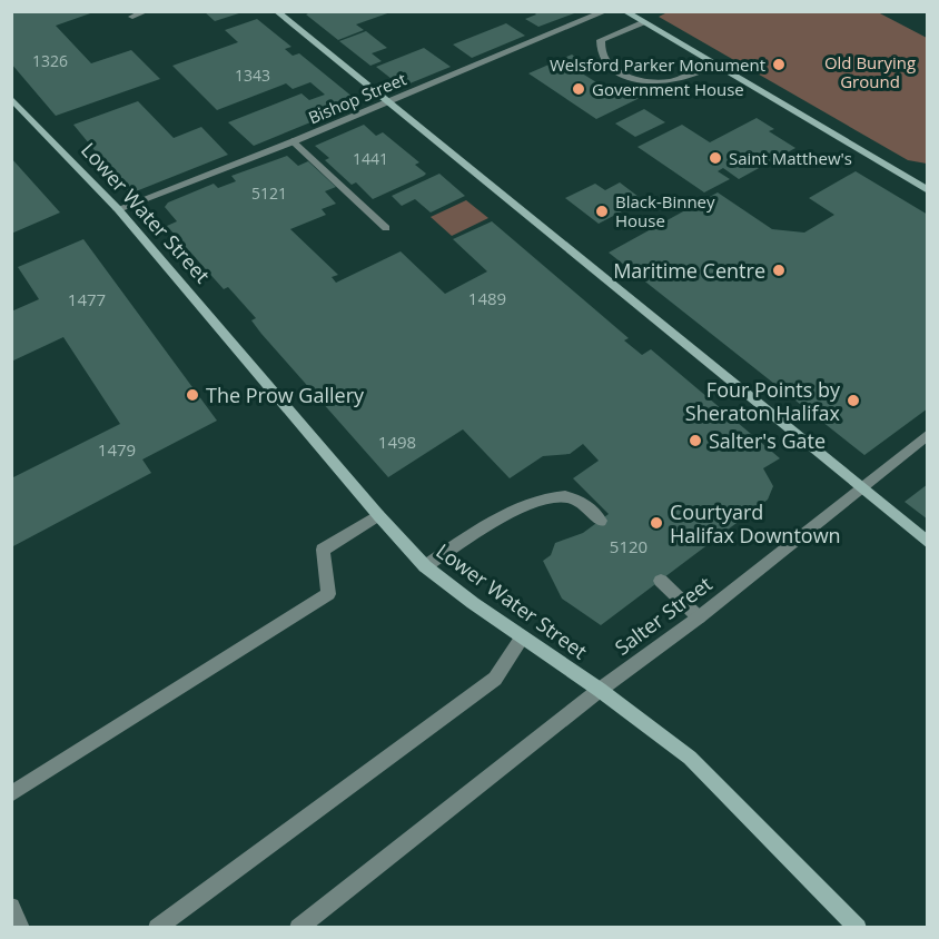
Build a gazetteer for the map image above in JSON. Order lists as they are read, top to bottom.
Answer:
{
  "streets": {
    "street": ["Bishop Street", "Lower Water Street", "Salter Street"]
  },
  "crossings": [
    ["Bishop Street", "Lower Water Street"],
    ["Lower Water Street", "Salter Street"]
  ],
  "parks": ["Old Burying Ground"],
  "places": [
    "Welsford Parker Monument",
    "Government House",
    "Saint Matthew's",
    "Black-Binney House",
    "Maritime Centre",
    "The Prow Gallery",
    "Four Points by Sheraton Halifax",
    "Salter's Gate",
    "Courtyard Halifax Downtown"
  ],
  "house_numbers": [
    "1326",
    "1343",
    "1441",
    "5121",
    "1489",
    "1477",
    "1498",
    "1479",
    "5120"
  ]
}
